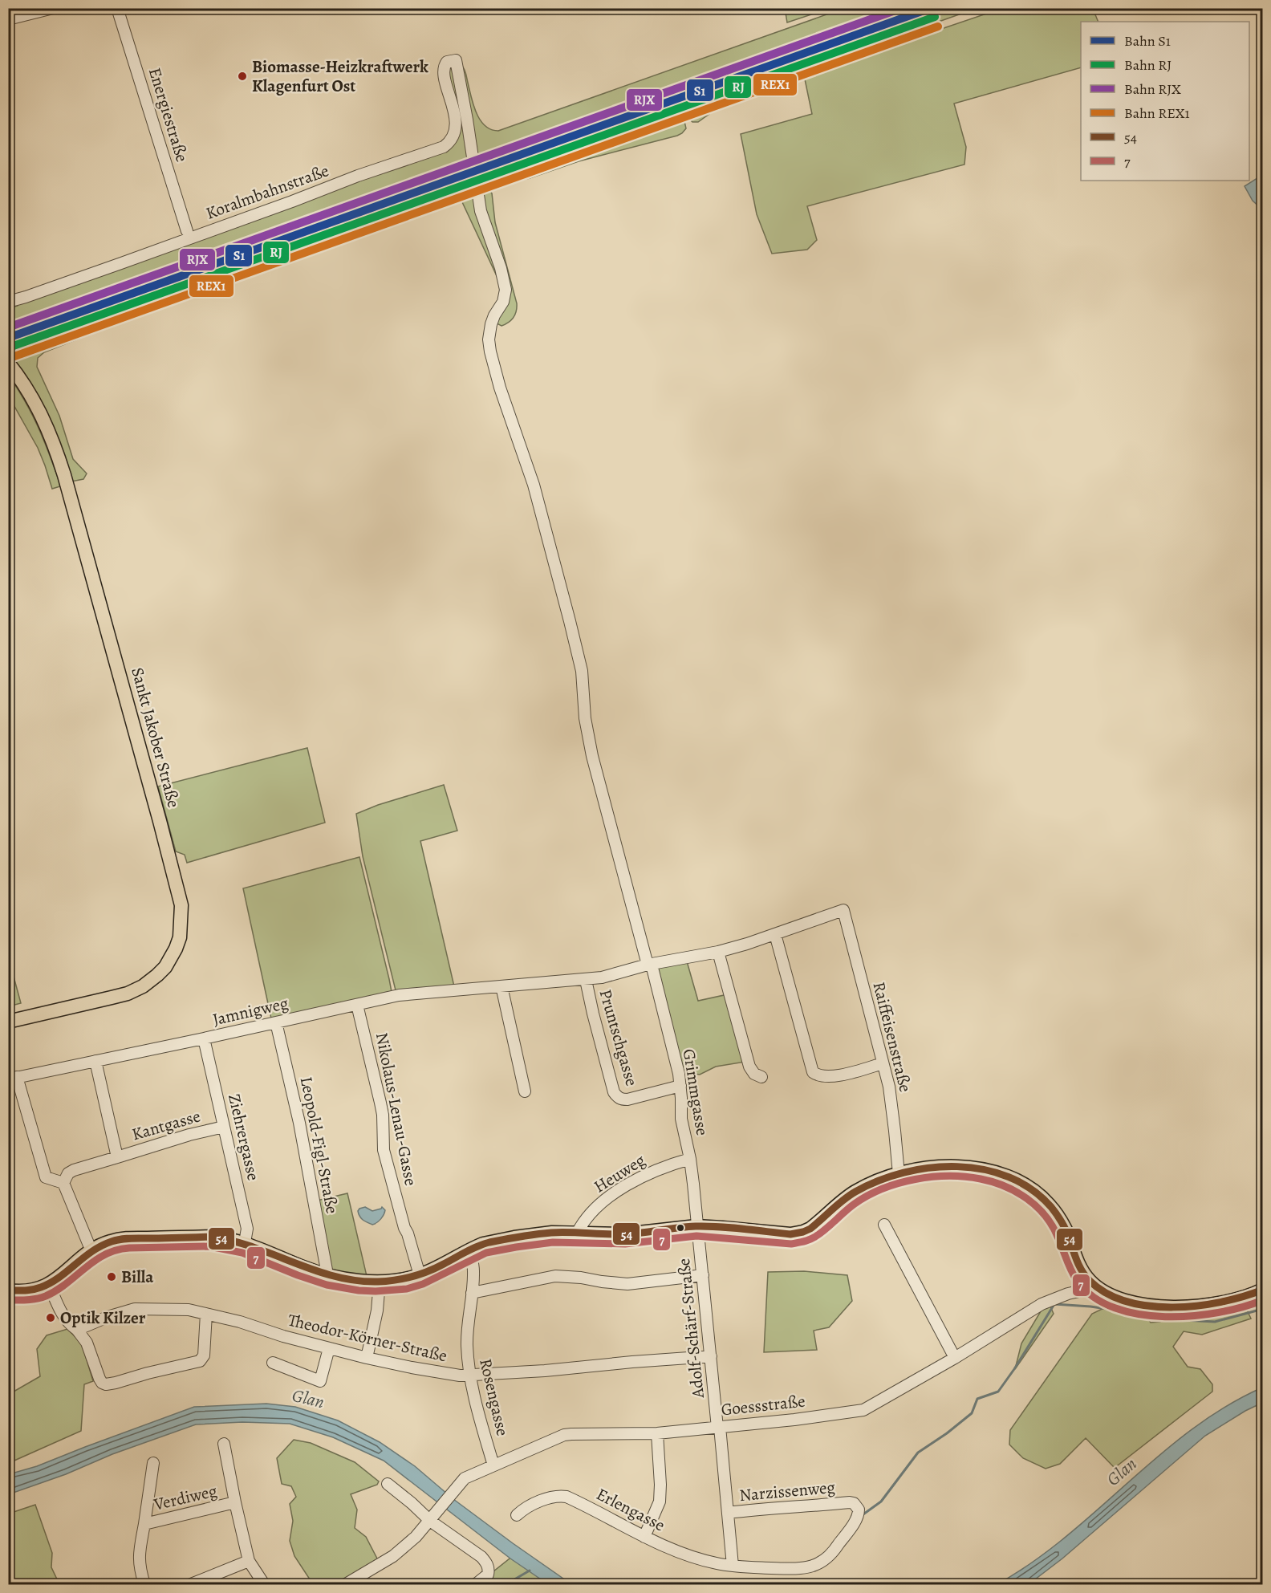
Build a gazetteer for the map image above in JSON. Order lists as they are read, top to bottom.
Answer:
{
  "streets": {
    "main road": ["Sankt Jakober Straße"],
    "street": [
      "Energiestraße",
      "Koralmbahnstraße",
      "Jamnigweg",
      "Raiffeisenstraße",
      "Pruntschgasse",
      "Grimmgasse",
      "Nikolaus-Lenau-Gasse",
      "Kantgasse",
      "Ziehrergasse",
      "Leopold-Figl-Straße",
      "Heuweg",
      "Adolf-Schärf-Straße",
      "Theodor-Körner-Straße",
      "Rosengasse",
      "Goessstraße",
      "Narzissenweg",
      "Verdiweg",
      "Erlengasse"
    ]
  },
  "crossings": [
    ["Koralmbahnstraße", "Grimmgasse"],
    ["Jamnigweg", "Raiffeisenstraße"],
    ["Jamnigweg", "Pruntschgasse"],
    ["Jamnigweg", "Grimmgasse"],
    ["Jamnigweg", "Nikolaus-Lenau-Gasse"],
    ["Jamnigweg", "Kantgasse"],
    ["Jamnigweg", "Ziehrergasse"],
    ["Jamnigweg", "Leopold-Figl-Straße"],
    ["Pruntschgasse", "Grimmgasse"],
    ["Grimmgasse", "Heuweg"],
    ["Grimmgasse", "Adolf-Schärf-Straße"],
    ["Kantgasse", "Ziehrergasse"],
    ["Adolf-Schärf-Straße", "Theodor-Körner-Straße"],
    ["Adolf-Schärf-Straße", "Goessstraße"],
    ["Adolf-Schärf-Straße", "Narzissenweg"],
    ["Adolf-Schärf-Straße", "Erlengasse"],
    ["Theodor-Körner-Straße", "Rosengasse"],
    ["Rosengasse", "Goessstraße"],
    ["Narzissenweg", "Erlengasse"]
  ],
  "water": ["Glan"],
  "places": ["Biomasse-Heizkraftwerk Klagenfurt Ost", "Billa", "Optik Kilzer"],
  "lines": [
    "rail line S1",
    "rail line RJX",
    "rail line RJ",
    "rail line REX1",
    "transit line 54",
    "transit line 7"
  ],
  "legend": [
    "Bahn S1",
    "Bahn RJ",
    "Bahn RJX",
    "Bahn REX1",
    "54",
    "7"
  ]
}
